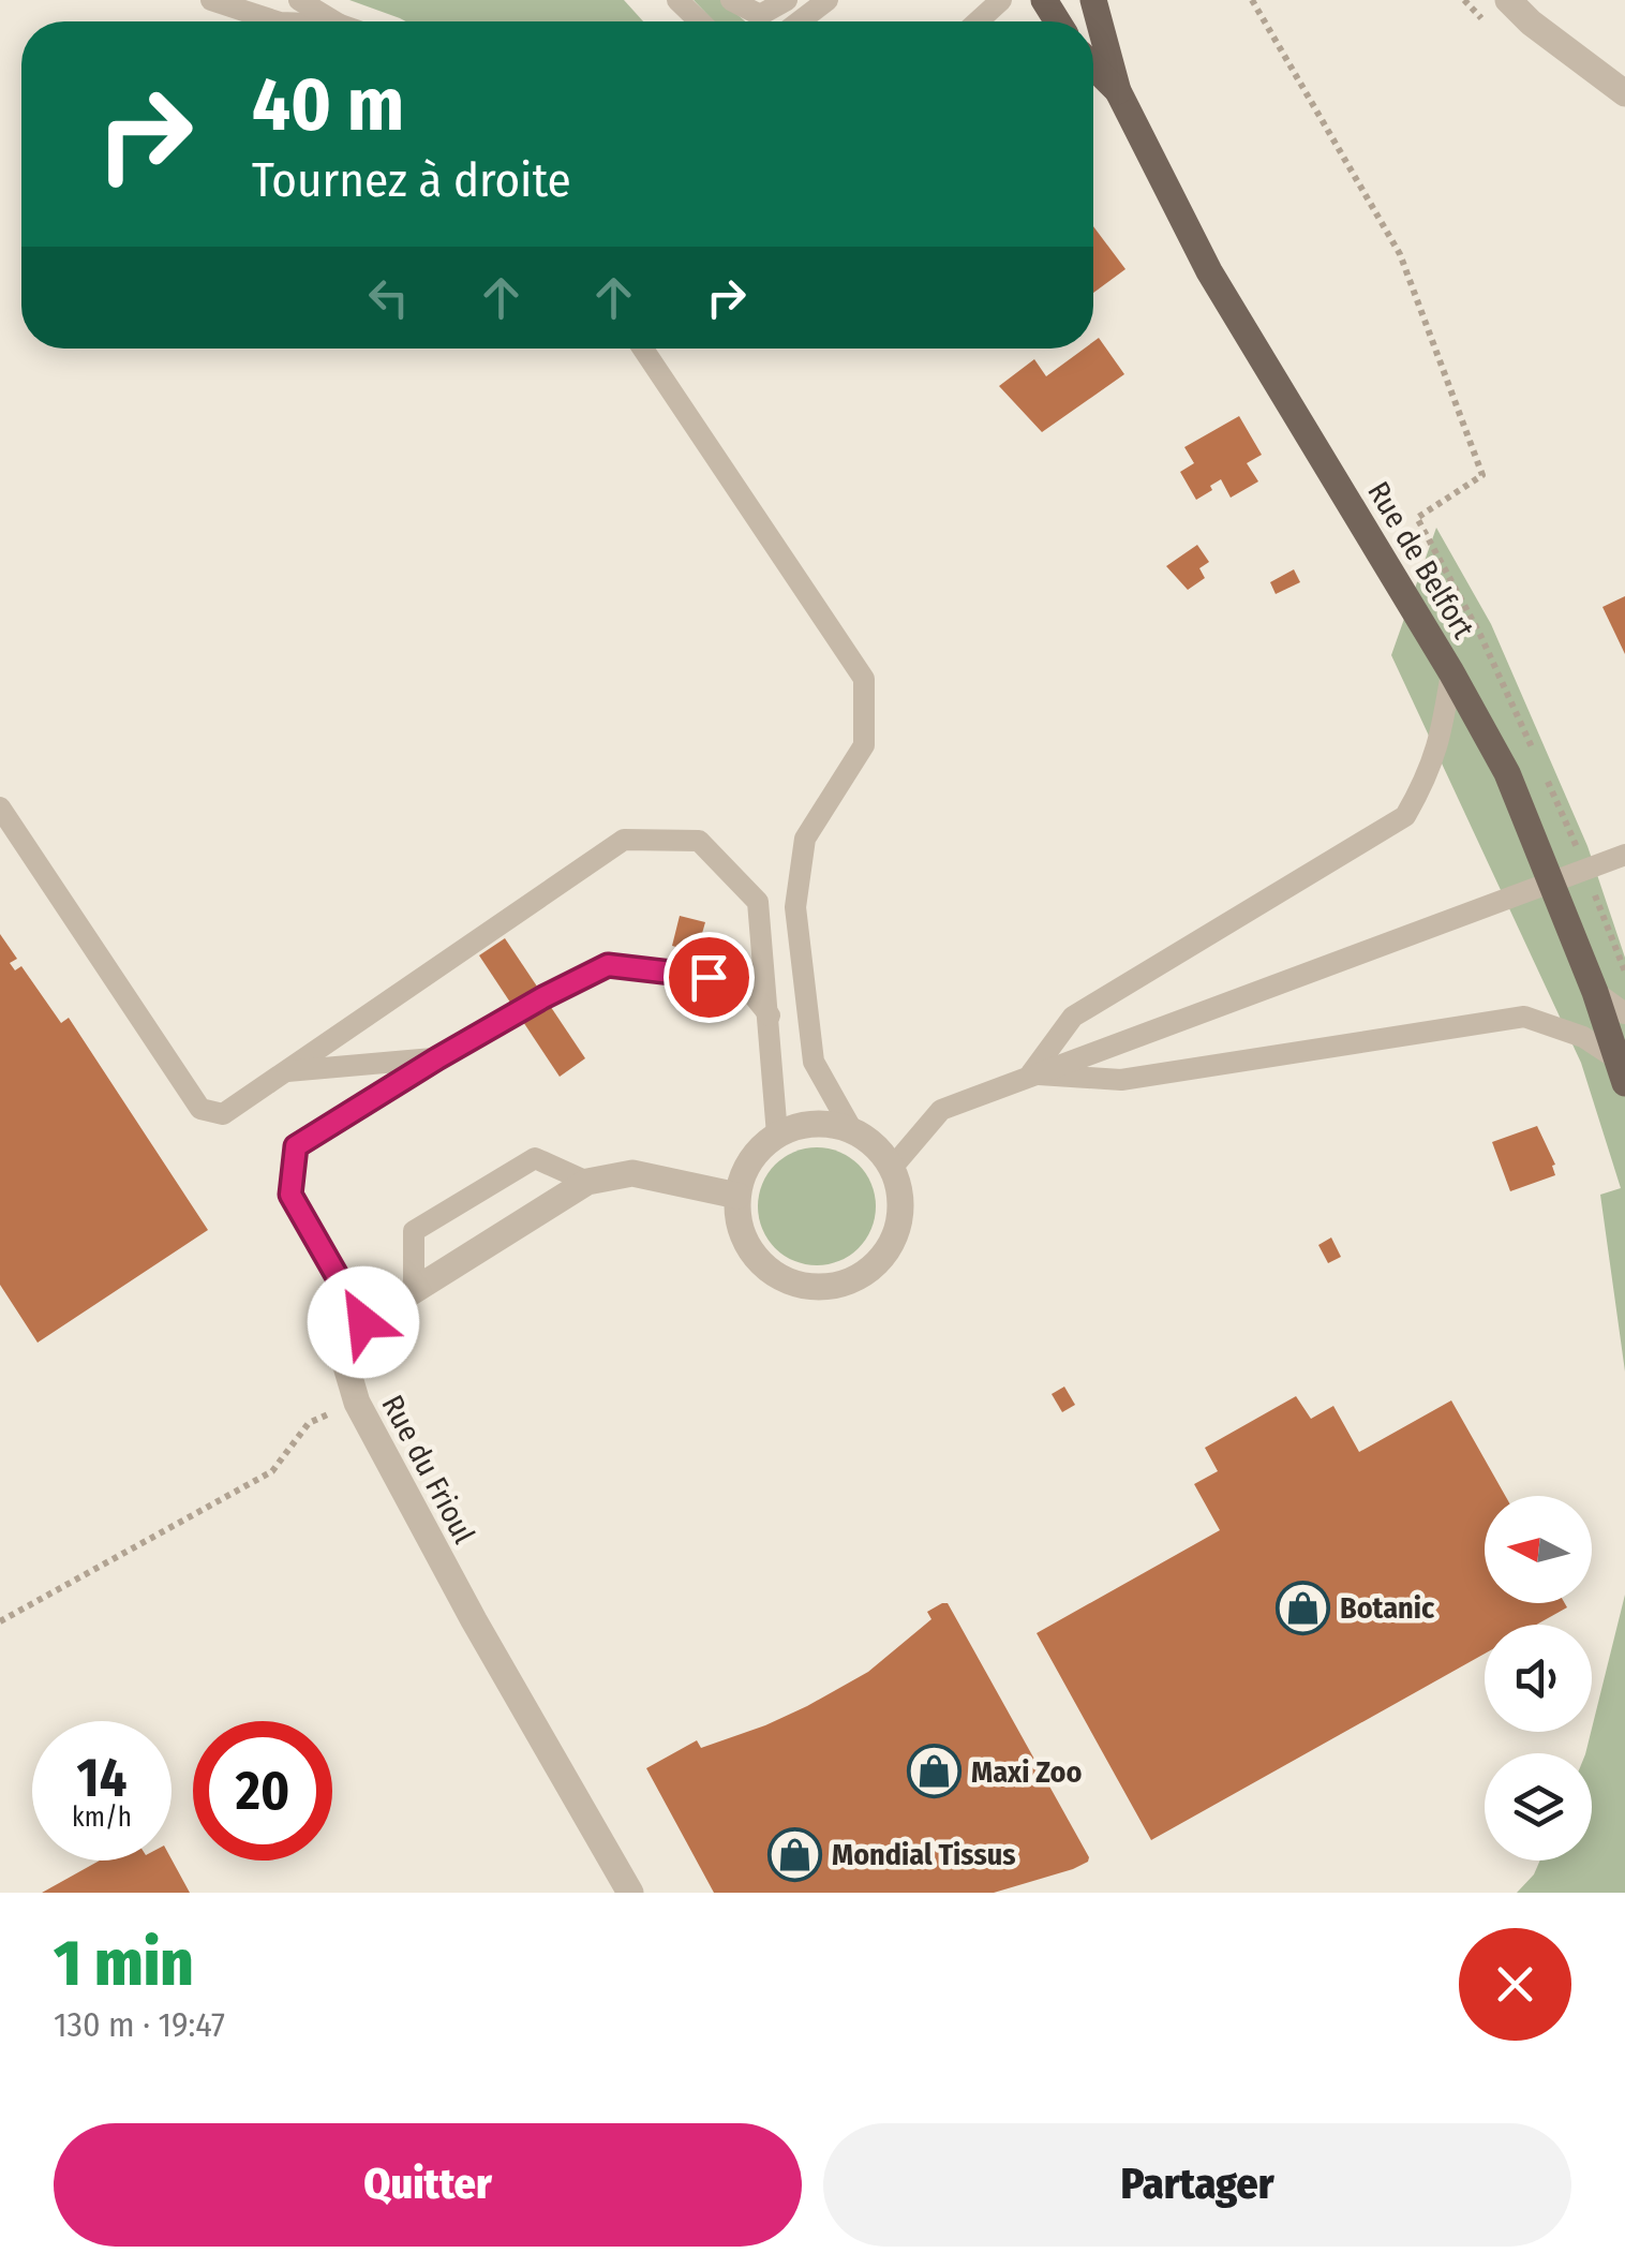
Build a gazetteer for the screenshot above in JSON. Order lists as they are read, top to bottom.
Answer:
{
  "streets": {
    "main road": ["Rue de Belfort"],
    "street": ["Rue du Frioul"]
  },
  "places": {
    "shop": ["Botanic", "Maxi Zoo", "Mondial Tissus"]
  },
  "north": "left",
  "page": {
    "turn": ["40 m", "Tournez à droite"],
    "speed": "14 km/h",
    "limit": "20",
    "heading": ["1 min", "130 m · 19:47"],
    "buttons": ["Quitter", "Partager"]
  }
}
